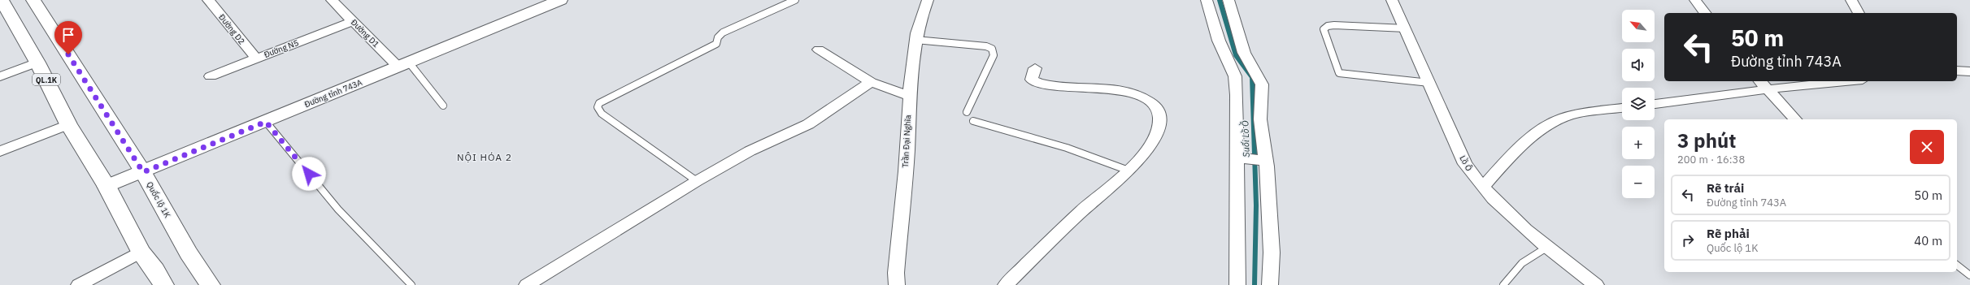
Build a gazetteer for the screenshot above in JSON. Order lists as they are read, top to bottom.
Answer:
{
  "streets": {
    "main road": ["QL.1K", "Đường tỉnh 743A", "Quốc lộ 1K"],
    "street": [
      "Đường D2",
      "Đường D1",
      "Đường N5",
      "Trần Đại Nghĩa",
      "Lồ Ô"
    ]
  },
  "crossings": [
    ["Đường D2", "Đường N5"],
    ["Đường D1", "Đường N5"],
    ["Đường D1", "Đường tỉnh 743A"],
    ["QL.1K", "Đường tỉnh 743A"],
    ["Đường tỉnh 743A", "Quốc lộ 1K"]
  ],
  "districts": ["NỘI HÓA 2"],
  "water": ["Suối Lồ Ồ"],
  "north": "top left",
  "page": {
    "map_buttons": ["+", "−"],
    "turn": ["50 m", "Đường tỉnh 743A"],
    "heading": ["3 phút", "200 m · 16:38"],
    "list": [
      {
        "name": "Rẽ trái",
        "note": "Đường tỉnh 743A",
        "value": "50 m"
      },
      {
        "name": "Rẽ phải",
        "note": "Quốc lộ 1K",
        "value": "40 m"
      }
    ]
  }
}
